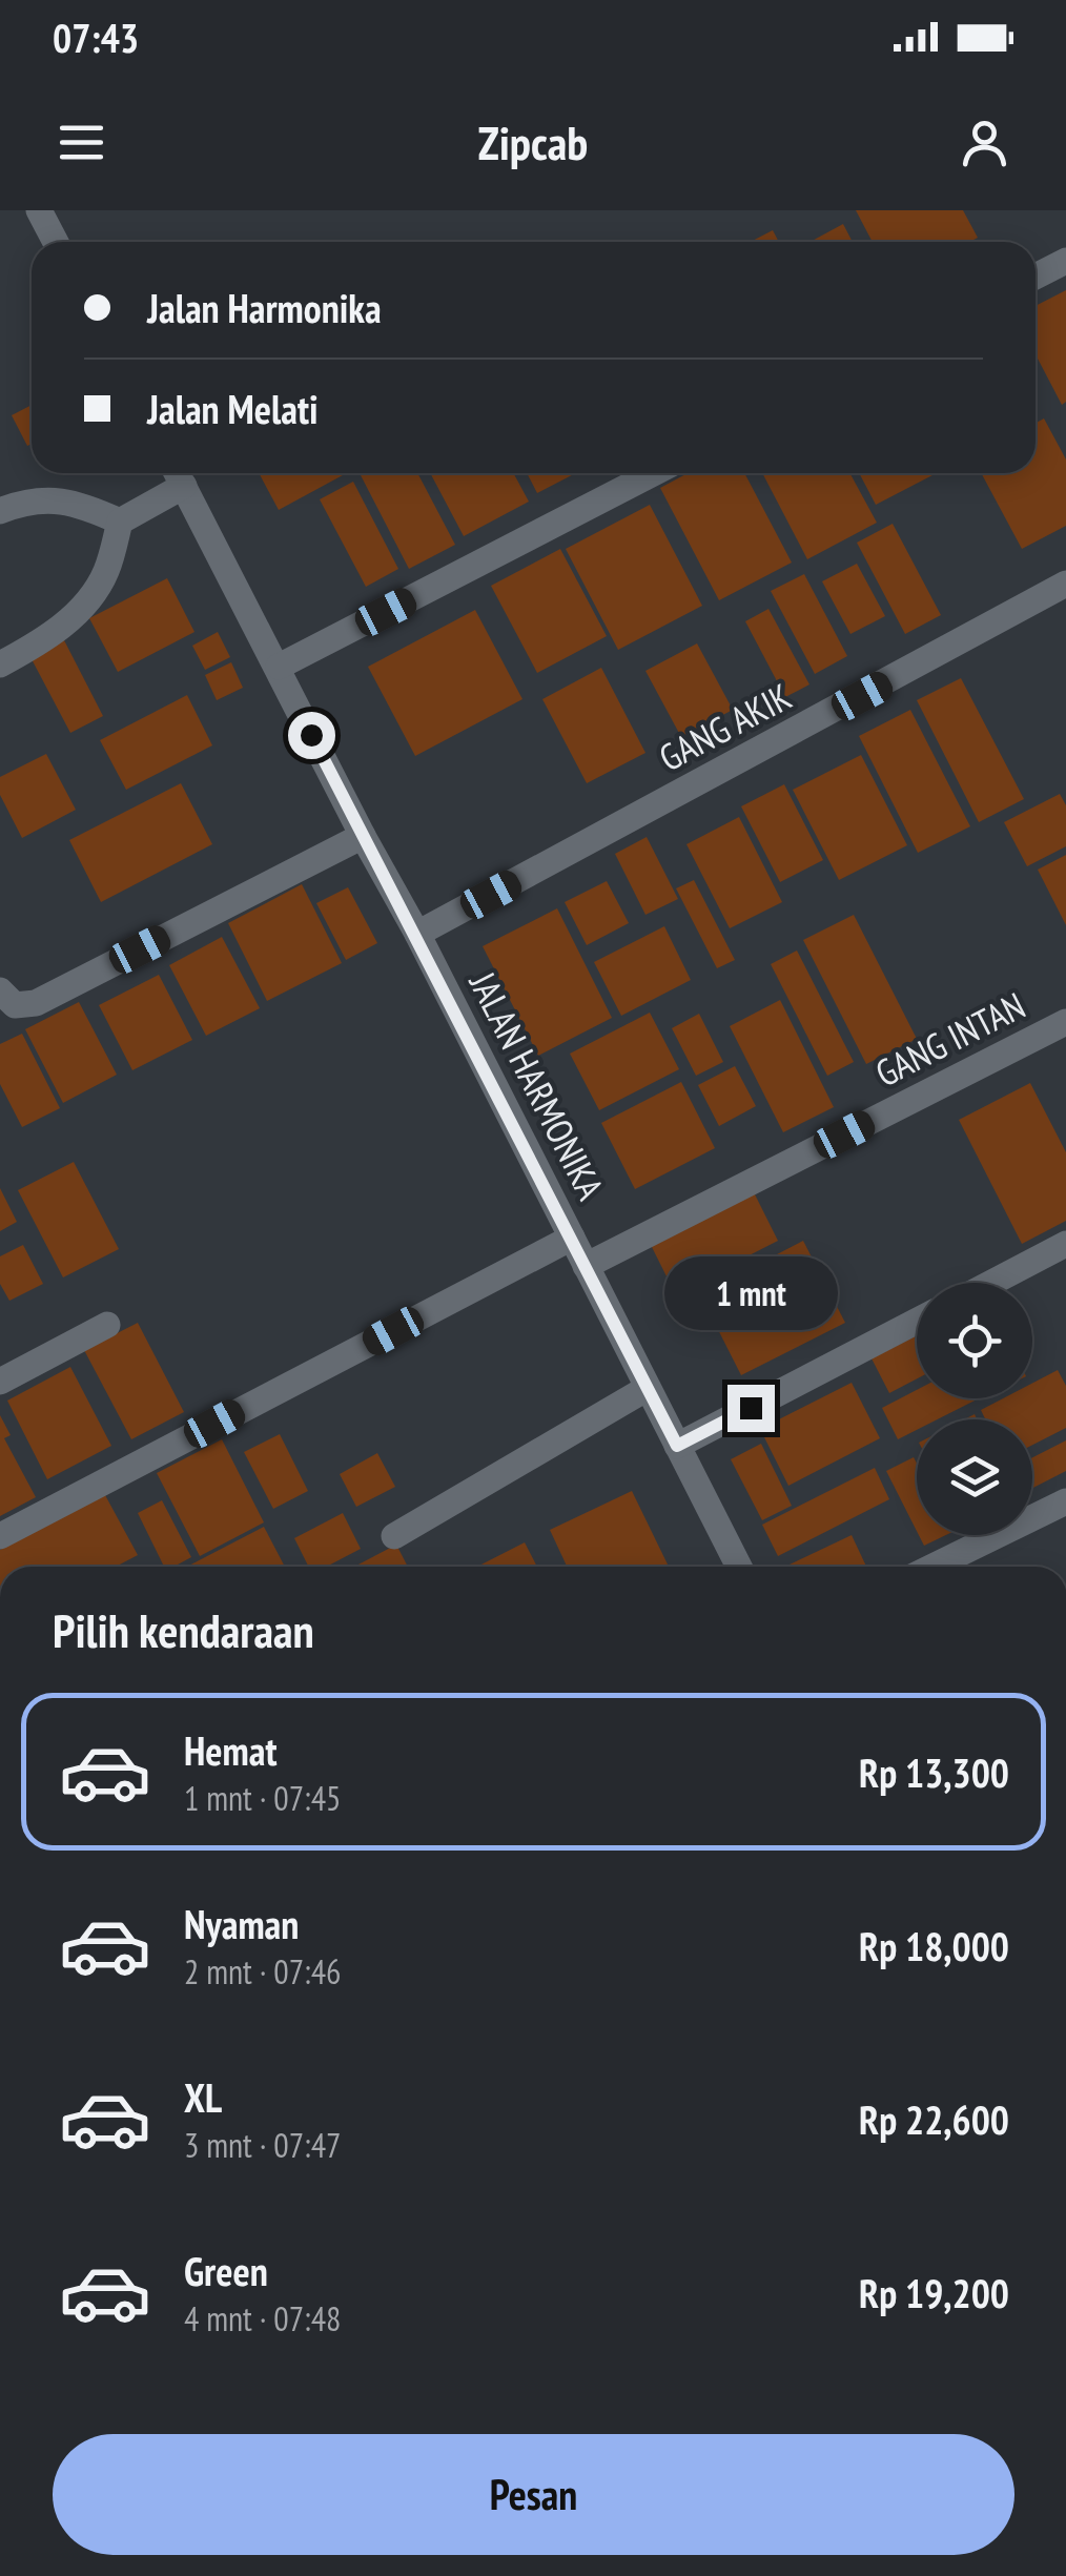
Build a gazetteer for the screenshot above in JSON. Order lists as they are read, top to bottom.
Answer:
{
  "streets": {
    "street": ["GANG AKIK", "GANG INTAN", "JALAN HARMONIKA"]
  },
  "crossings": [
    ["GANG AKIK", "JALAN HARMONIKA"],
    ["GANG INTAN", "JALAN HARMONIKA"]
  ],
  "page": {
    "status": "07:43",
    "header": "Zipcab",
    "banner": ["Jalan Harmonika", "Jalan Melati"],
    "bubble": "1 mnt",
    "heading": "Pilih kendaraan",
    "list": [
      {
        "name": "Hemat",
        "note": "1 mnt · 07:45",
        "value": "Rp 13,300"
      },
      {
        "name": "Nyaman",
        "note": "2 mnt · 07:46",
        "value": "Rp 18,000"
      },
      {
        "name": "XL",
        "note": "3 mnt · 07:47",
        "value": "Rp 22,600"
      },
      {
        "name": "Green",
        "note": "4 mnt · 07:48",
        "value": "Rp 19,200"
      }
    ],
    "buttons": "Pesan"
  }
}
